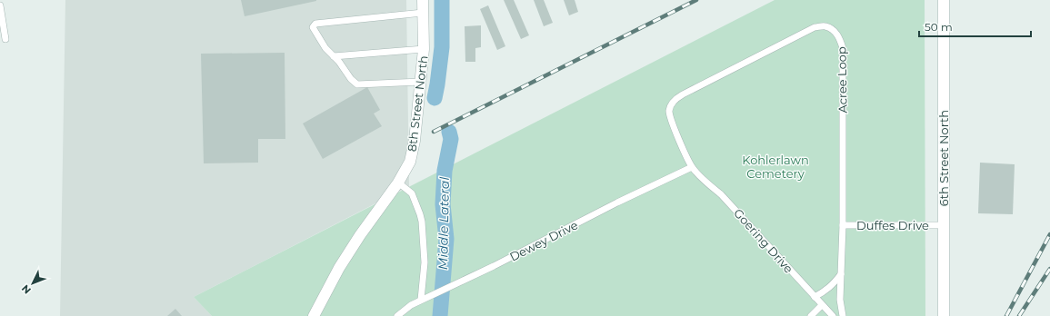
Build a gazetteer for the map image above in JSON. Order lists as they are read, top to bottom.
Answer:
{
  "streets": {
    "street": ["8th Street North", "6th Street North"],
    "lane": [
      "Acree Loop",
      "Duffes Drive",
      "Dewey Drive",
      "Goering Drive"
    ]
  },
  "crossings": [
    ["Acree Loop", "Duffes Drive"],
    ["Acree Loop", "Dewey Drive"],
    ["Acree Loop", "Goering Drive"],
    ["6th Street North", "Duffes Drive"],
    ["Dewey Drive", "Goering Drive"]
  ],
  "water": ["Middle Lateral"],
  "parks": ["Kohlerlawn Cemetery"],
  "scale_bar": "50 m",
  "north": "bottom left"
}
